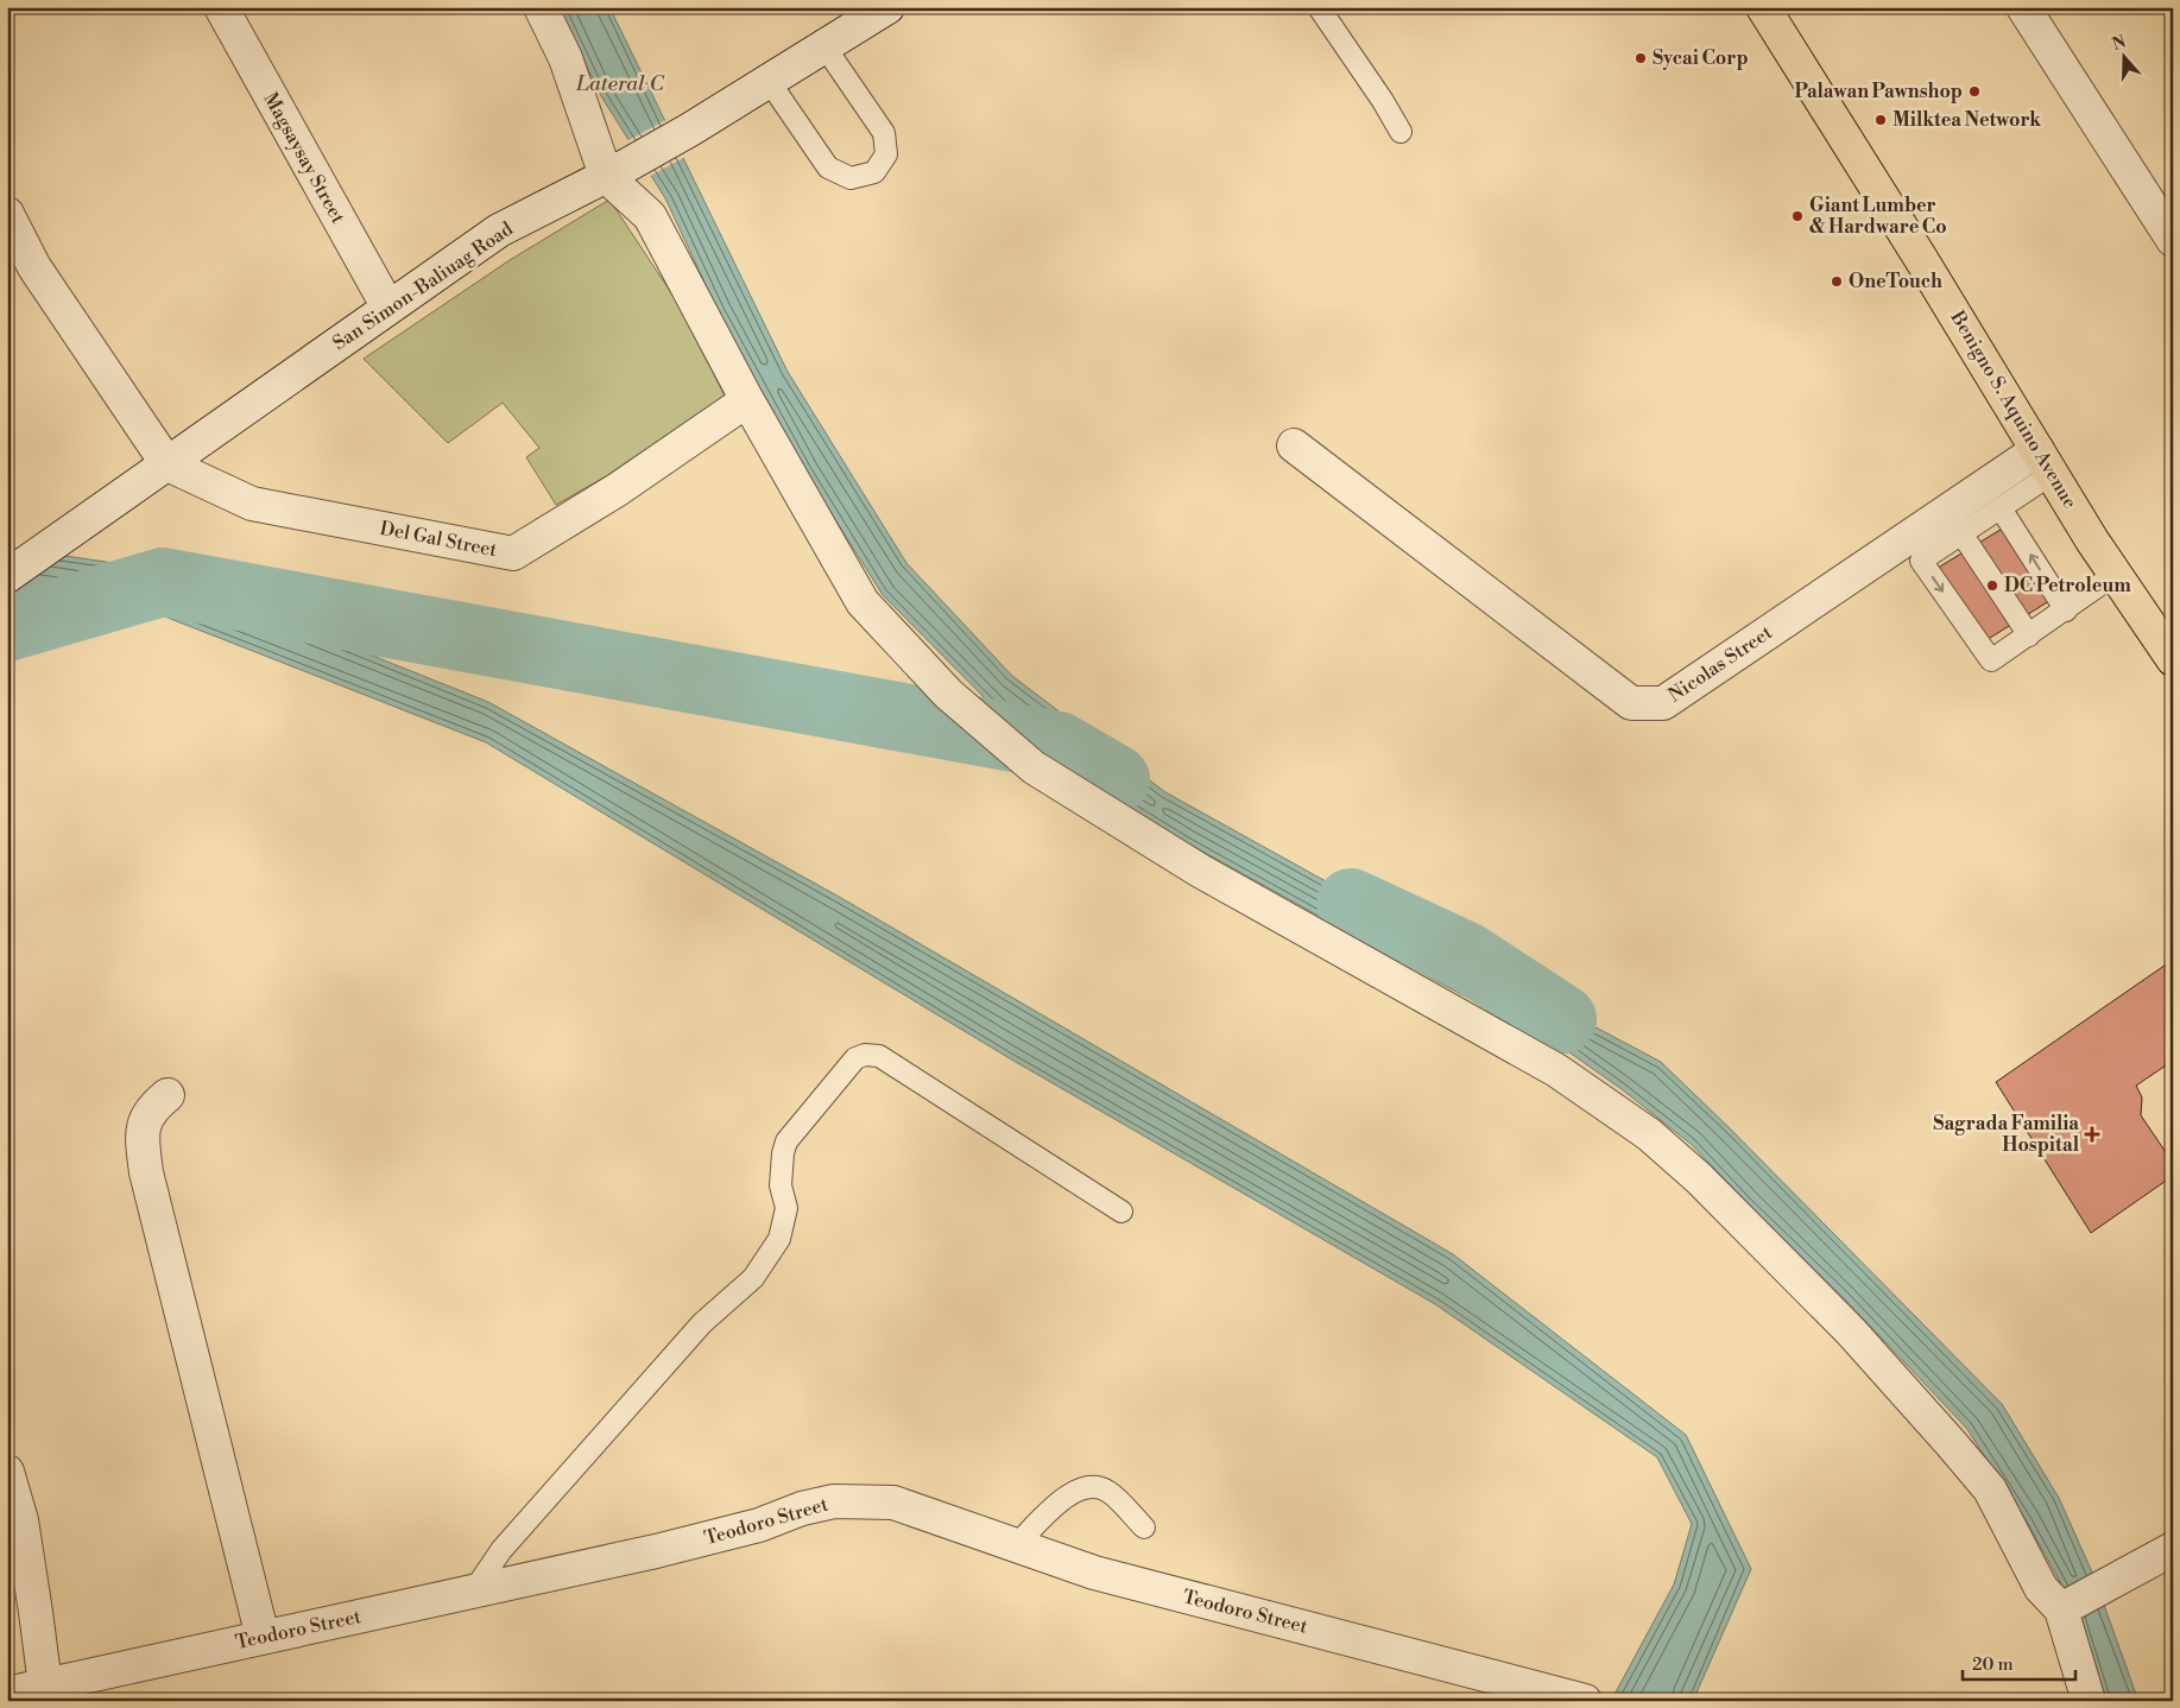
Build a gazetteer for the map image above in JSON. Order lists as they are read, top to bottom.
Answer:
{
  "streets": {
    "main road": ["Benigno S. Aquino Avenue"],
    "street": [
      "Magsaysay Street",
      "San Simon-Baliuag Road",
      "Del Gal Street",
      "Nicolas Street",
      "Teodoro Street"
    ]
  },
  "crossings": [
    ["Magsaysay Street", "San Simon-Baliuag Road"],
    ["San Simon-Baliuag Road", "Del Gal Street"],
    ["Benigno S. Aquino Avenue", "Nicolas Street"]
  ],
  "water": ["Lateral C"],
  "places": {
    "other": [
      "Sycai Corp",
      "Palawan Pawnshop",
      "Milktea Network",
      "Giant Lumber & Hardware Co",
      "OneTouch",
      "DC Petroleum"
    ],
    "health": ["Sagrada Familia Hospital"]
  },
  "scale_bar": "20 m",
  "north": "top"
}
